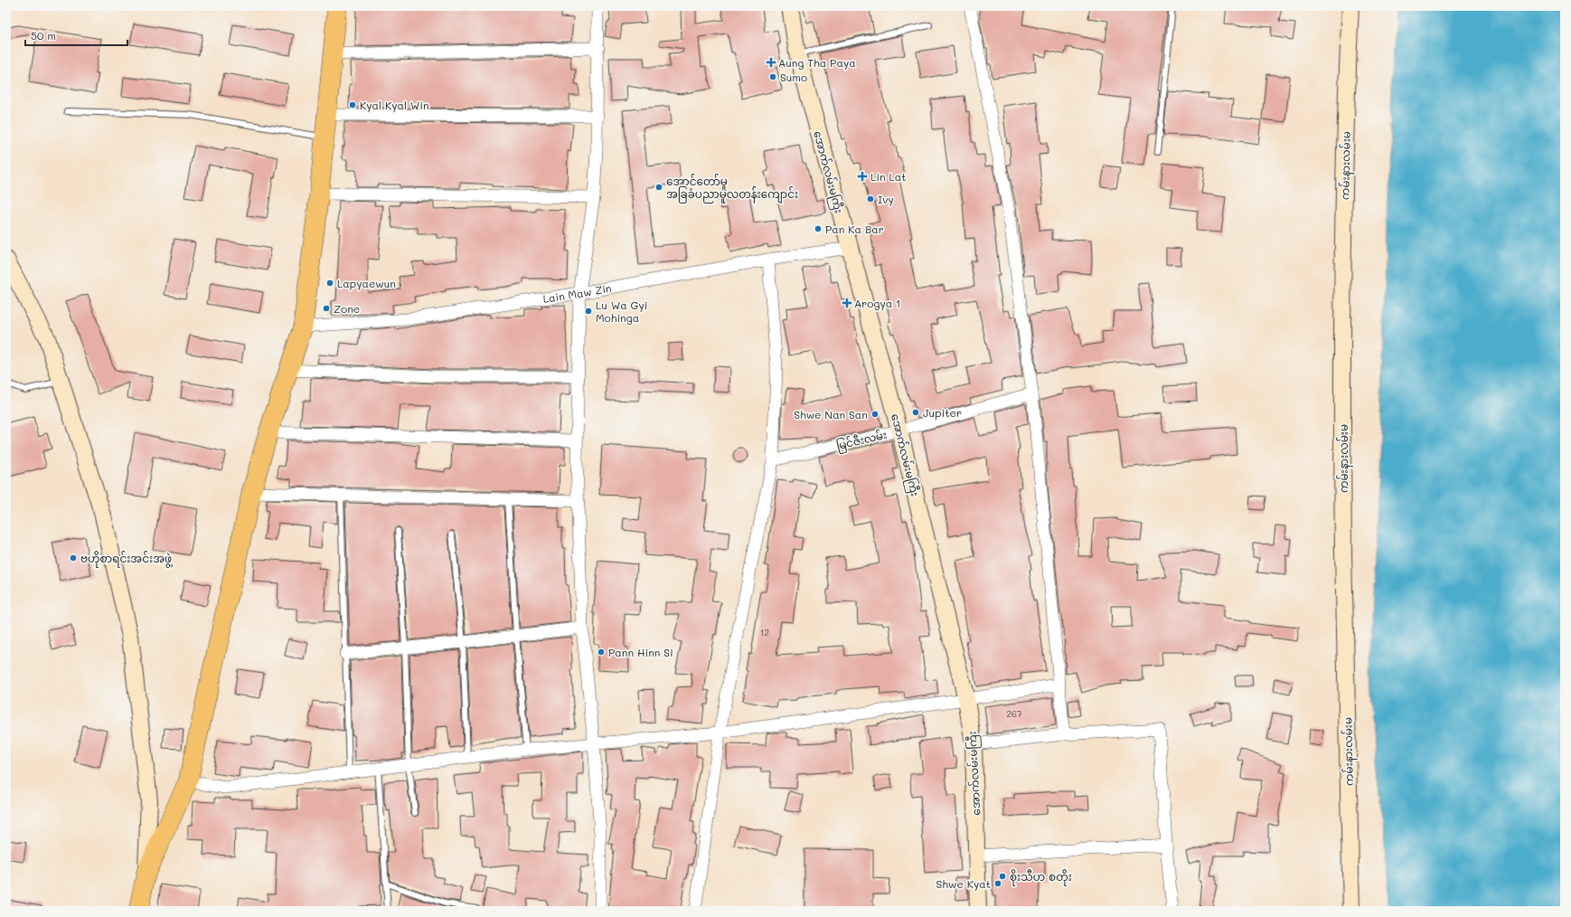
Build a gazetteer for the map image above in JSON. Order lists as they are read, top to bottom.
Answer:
{
  "streets": {
    "main road": ["ကမ်းနားလမ်းမ", "အောက်လမ်းမကြီး"],
    "street": ["Lain Maw Zin", "မြင်ဇီးလမ်း"]
  },
  "crossings": [
    ["အောက်လမ်းမကြီး", "Lain Maw Zin"],
    ["အောက်လမ်းမကြီး", "မြင်ဇီးလမ်း"]
  ],
  "places": {
    "health": ["Aung Tha Paya", "Lin Lat", "Arogya 1"],
    "other": [
      "Sumo",
      "Kyal Kyal Win",
      "အောင်တော်မူ အခြခံပညာမူလတန်းကျောင်း",
      "Ivy",
      "Pan Ka Bar",
      "Lapyaewun",
      "Zone",
      "Lu Wa Gyi Mohinga",
      "Jupiter",
      "Shwe Nan San",
      "ဗဟိုစာရင်းအင်းအဖွဲ့",
      "Pann Hinn Si",
      "စိုးသီဟ စတိုး",
      "Shwe Kyat"
    ]
  },
  "house_numbers": ["12", "267"],
  "scale_bar": "50 m"
}
